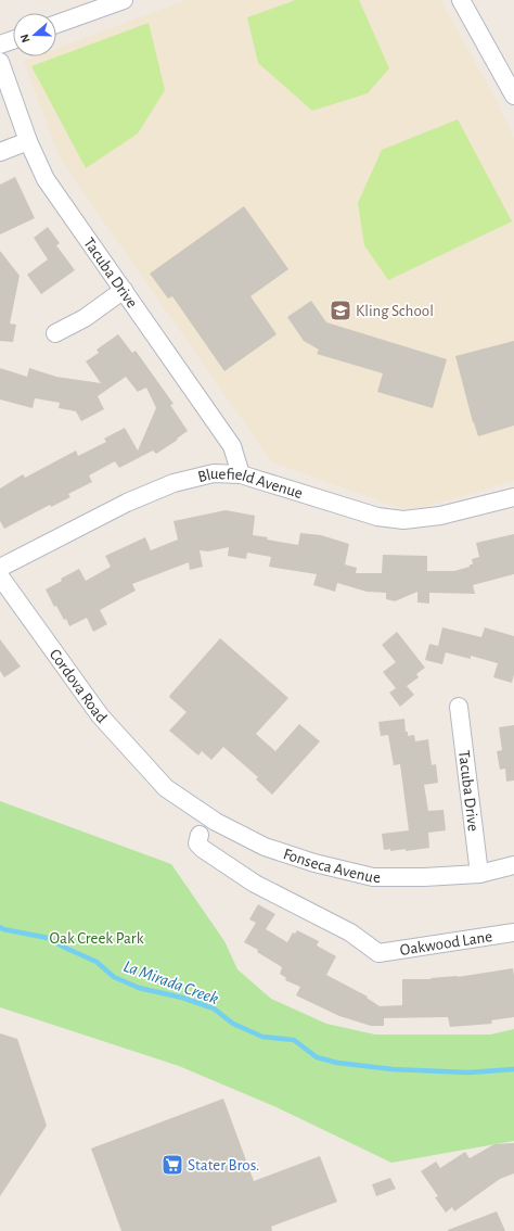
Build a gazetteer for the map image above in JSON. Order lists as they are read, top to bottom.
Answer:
{
  "streets": {
    "street": [
      "Tacuba Drive",
      "Bluefield Avenue",
      "Cordova Road",
      "Fonseca Avenue",
      "Oakwood Lane"
    ]
  },
  "crossings": [
    ["Tacuba Drive", "Bluefield Avenue"],
    ["Tacuba Drive", "Fonseca Avenue"],
    ["Cordova Road", "Fonseca Avenue"]
  ],
  "water": ["La Mirada Creek"],
  "parks": ["Oak Creek Park"],
  "places": {
    "school or university": ["Kling School"],
    "supermarket": ["Stater Bros."]
  },
  "north": "left"
}
